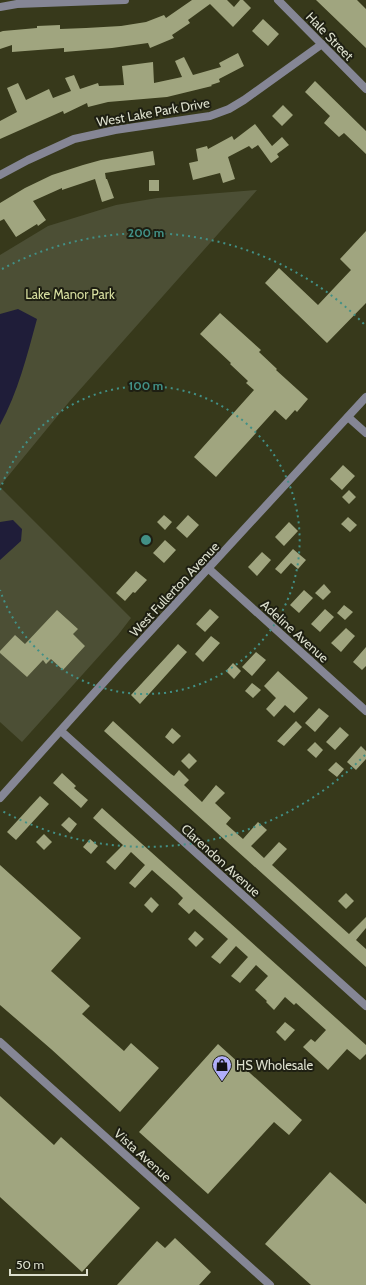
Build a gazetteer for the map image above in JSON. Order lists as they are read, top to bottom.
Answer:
{
  "streets": {
    "street": [
      "Hale Street",
      "West Lake Park Drive",
      "West Fullerton Avenue",
      "Adeline Avenue",
      "Clarendon Avenue",
      "Vista Avenue"
    ]
  },
  "crossings": [
    ["Hale Street", "West Lake Park Drive"],
    ["West Fullerton Avenue", "Adeline Avenue"],
    ["West Fullerton Avenue", "Clarendon Avenue"]
  ],
  "parks": ["Lake Manor Park"],
  "places": {
    "shop": ["HS Wholesale"]
  },
  "scale_bar": "50 m",
  "rings": ["200 m", "100 m"]
}
